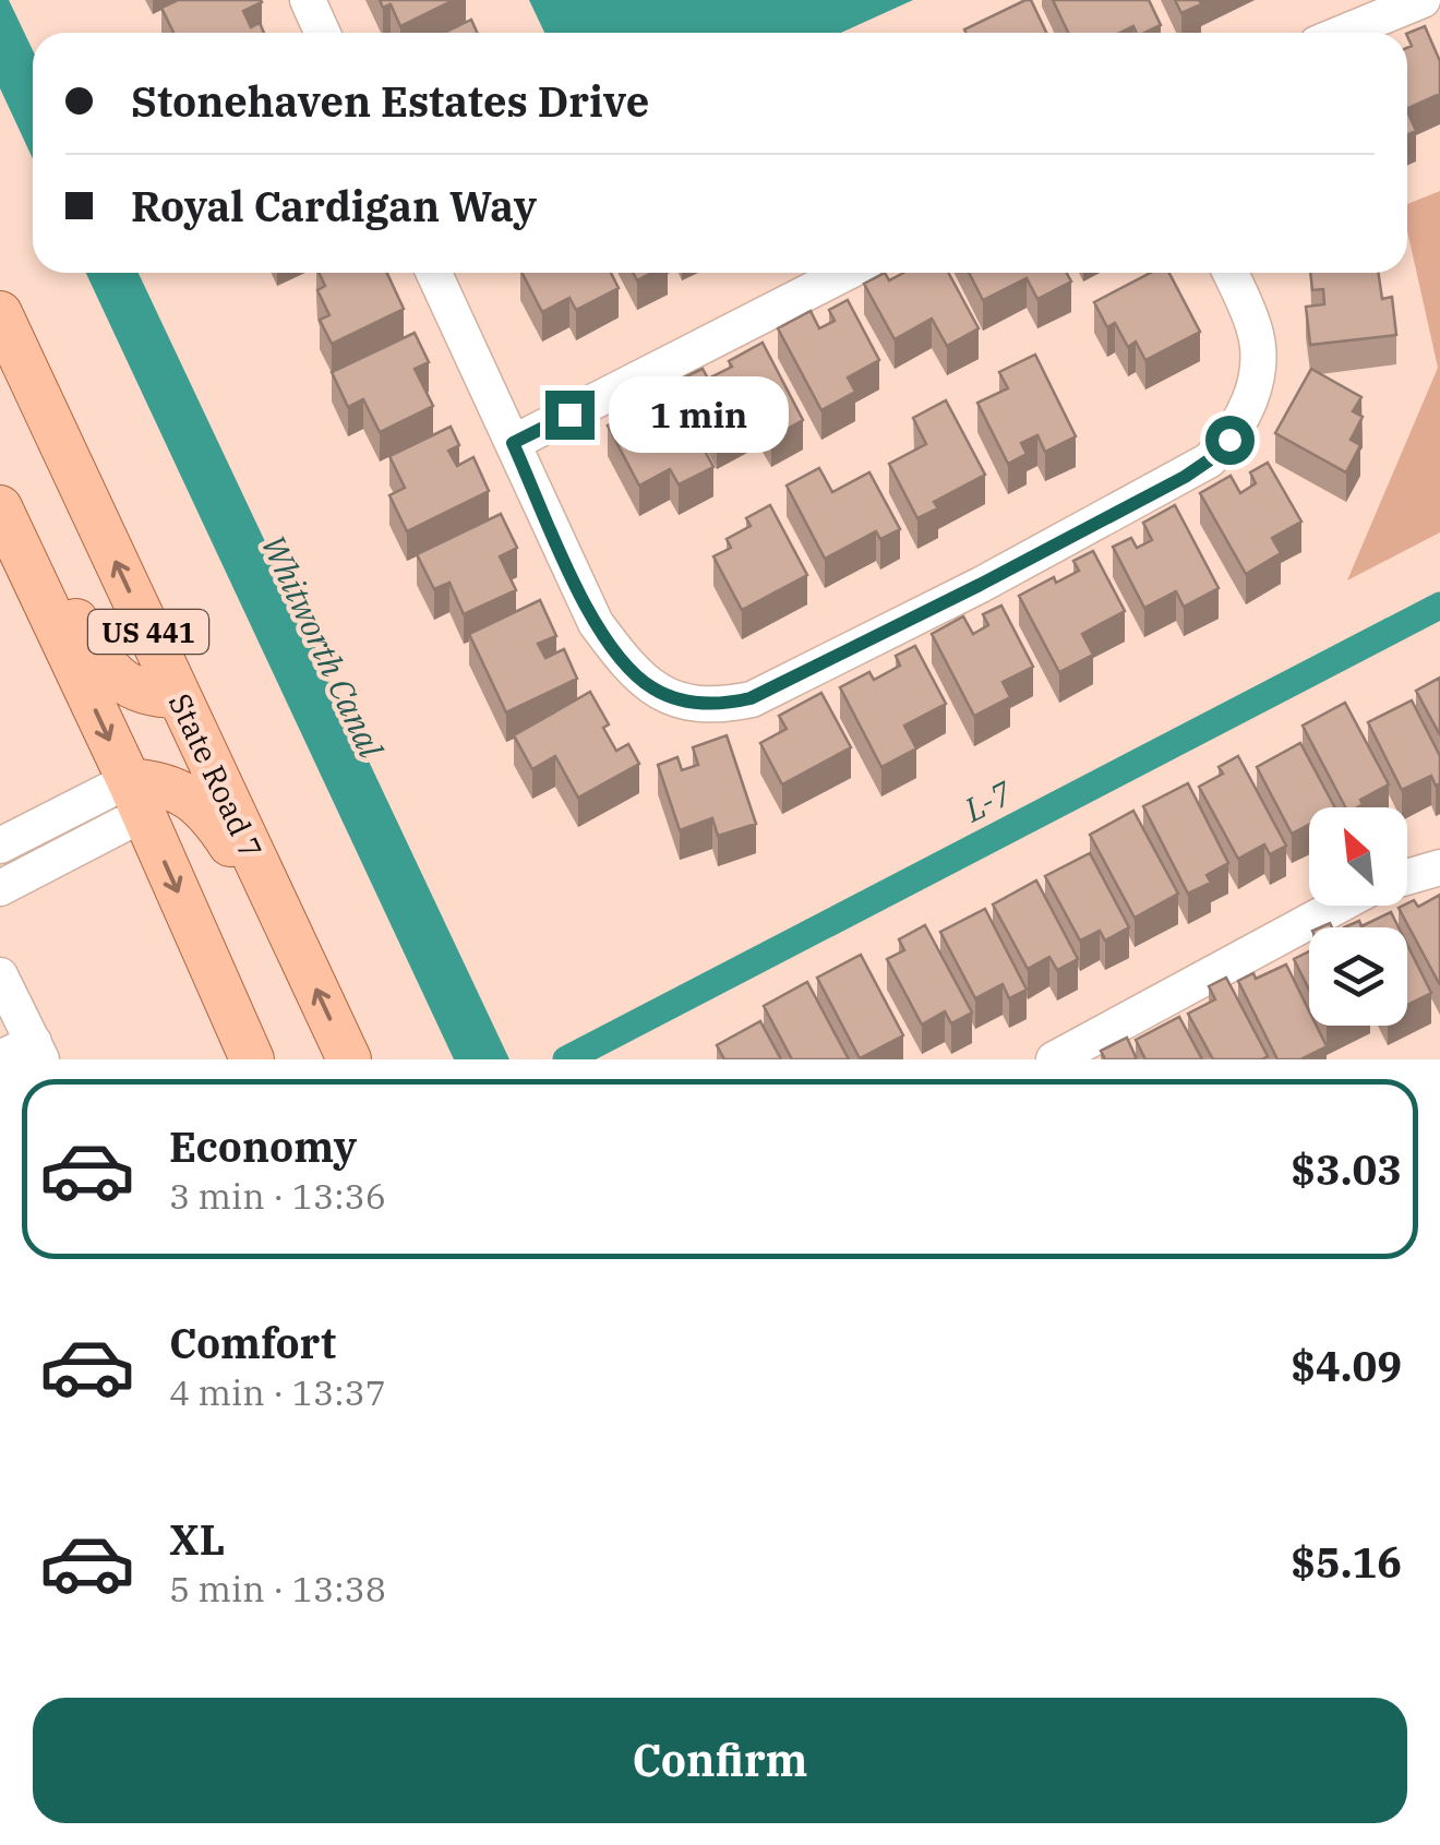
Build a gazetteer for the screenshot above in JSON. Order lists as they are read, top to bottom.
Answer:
{
  "streets": {
    "main road": ["US 441", "State Road 7"]
  },
  "water": ["Whitworth Canal", "L-7"],
  "north": "top left",
  "page": {
    "banner": ["Stonehaven Estates Drive", "Royal Cardigan Way"],
    "bubble": "1 min",
    "list": [
      {
        "name": "Economy",
        "note": "3 min · 13:36",
        "value": "$3.03"
      },
      {
        "name": "Comfort",
        "note": "4 min · 13:37",
        "value": "$4.09"
      },
      {
        "name": "XL",
        "note": "5 min · 13:38",
        "value": "$5.16"
      }
    ],
    "buttons": "Confirm"
  }
}
